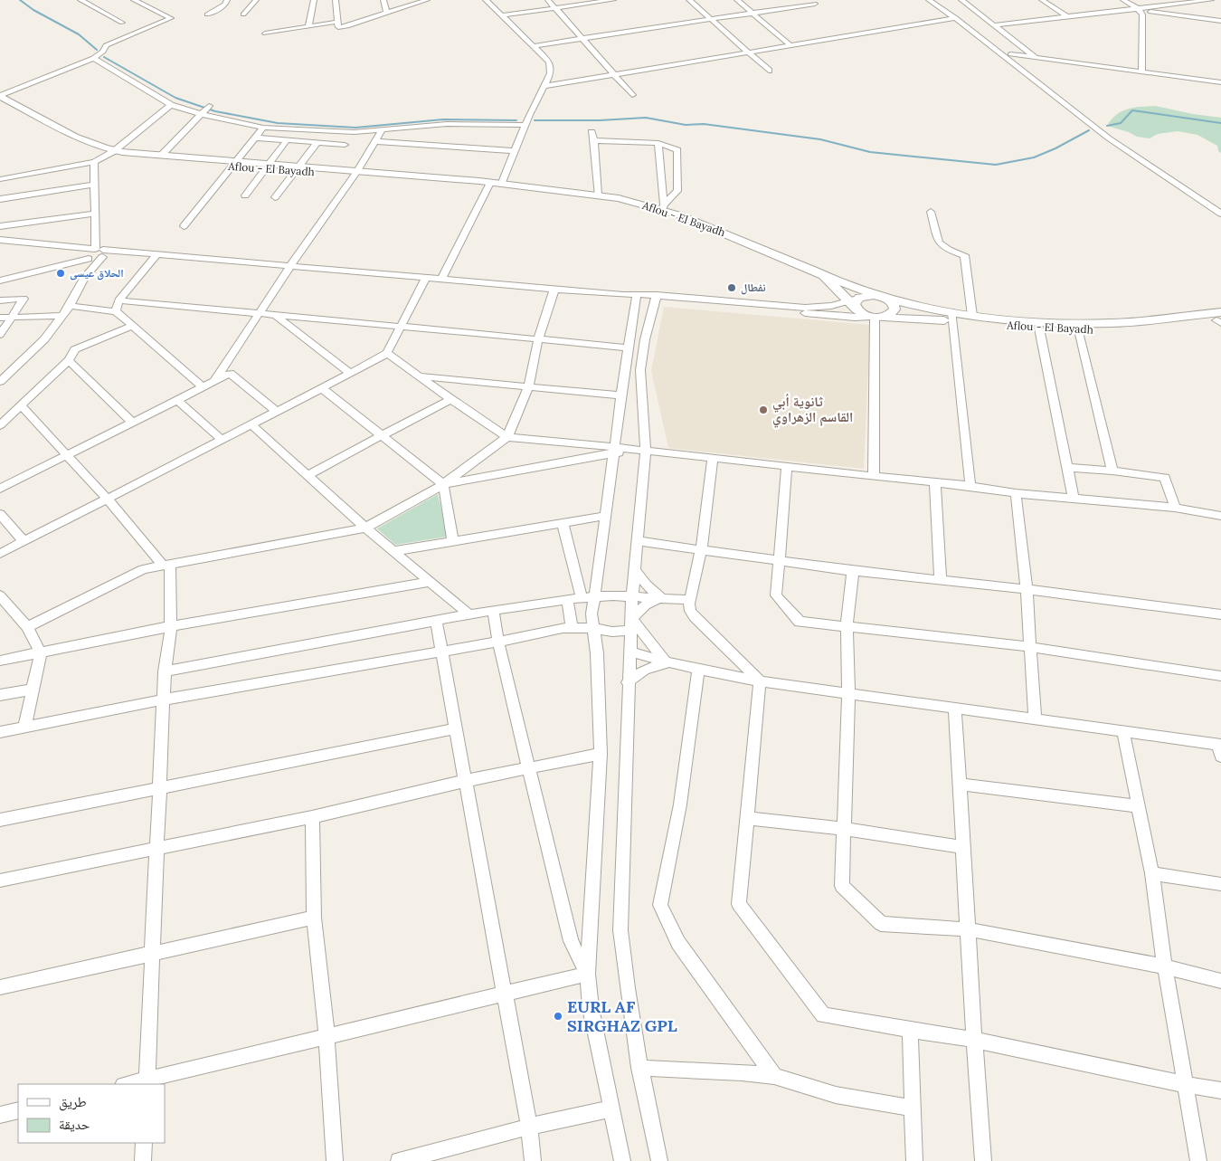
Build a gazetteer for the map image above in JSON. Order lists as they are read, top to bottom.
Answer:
{
  "streets": {
    "main road": ["Aflou - El Bayadh"]
  },
  "places": [
    "الحلاق عيسى",
    "نفطال",
    "ثانوية أبي القاسم الزهراوي",
    "EURL AF SIRGHAZ GPL"
  ],
  "legend": ["طريق", "حديقة"]
}
